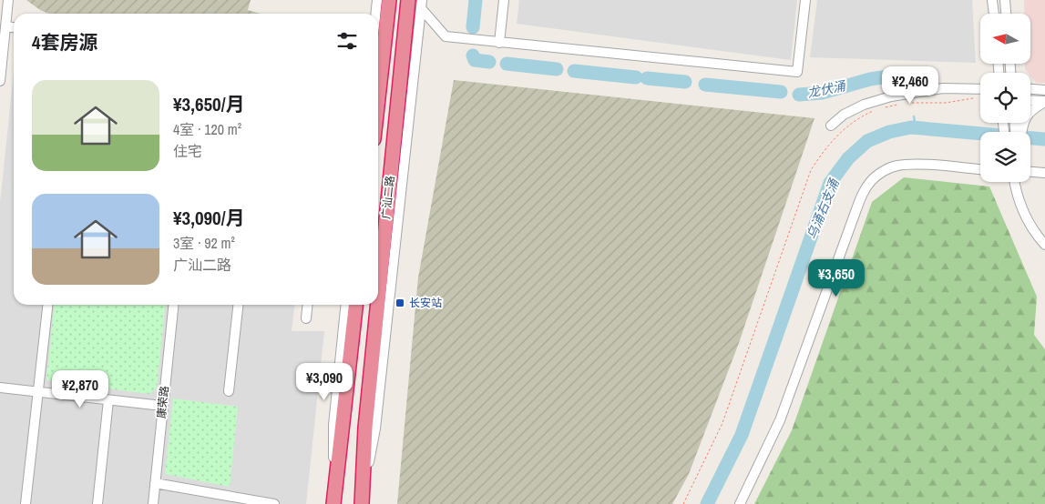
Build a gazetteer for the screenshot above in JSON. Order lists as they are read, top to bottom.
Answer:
{
  "streets": {
    "highway": ["广汕二路"],
    "street": ["康荣路"]
  },
  "water": ["龙伏涌", "乌涌右支涌"],
  "places": {
    "transit": ["长安站"]
  },
  "north": "left",
  "page": {
    "heading": "4套房源",
    "price": [
      "¥2,460",
      "¥3,650",
      "¥3,090",
      "¥2,870"
    ],
    "list": [
      {
        "name": "¥3,650/月",
        "note": "4室 · 120 m² · 住宅"
      },
      {
        "name": "¥3,090/月",
        "note": "3室 · 92 m² · 广汕二路"
      }
    ]
  }
}
